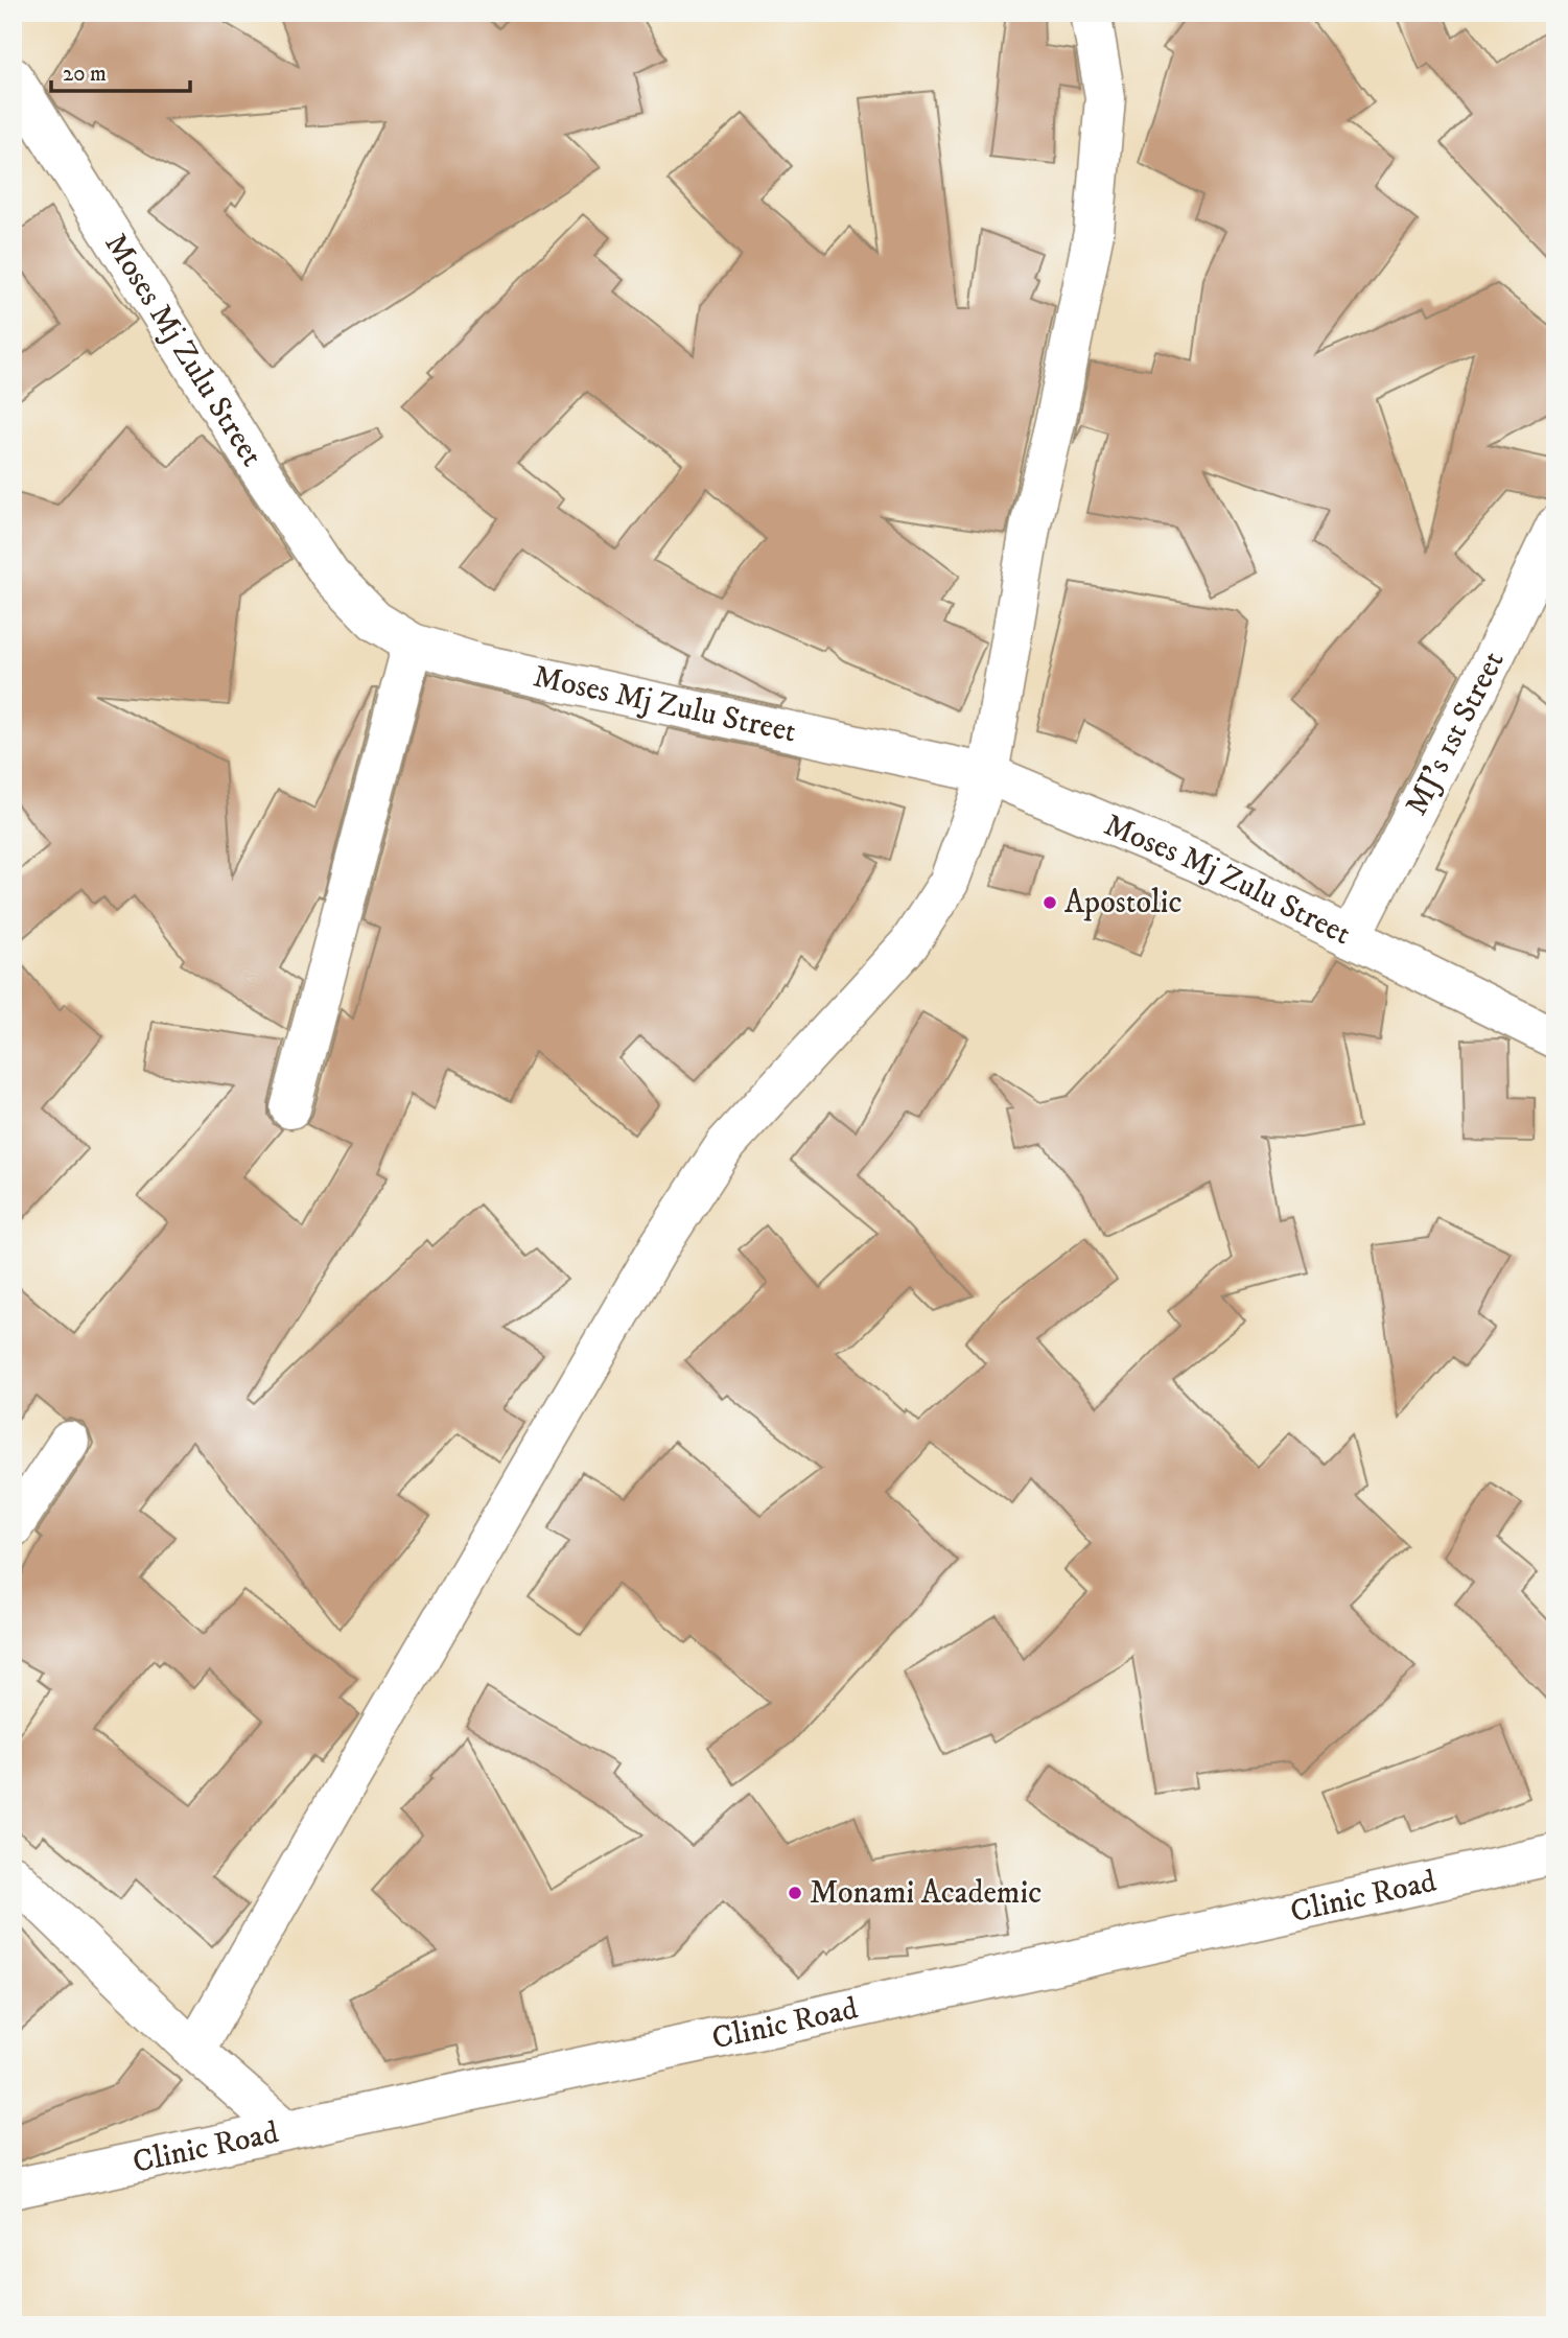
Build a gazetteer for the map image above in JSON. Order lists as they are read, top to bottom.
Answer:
{
  "streets": {
    "street": ["Moses Mj Zulu Street", "MJ’s 1st Street", "Clinic Road"]
  },
  "crossings": [
    ["Moses Mj Zulu Street", "MJ’s 1st Street"]
  ],
  "places": ["Apostolic", "Monami Academic"],
  "scale_bar": "20 m"
}
